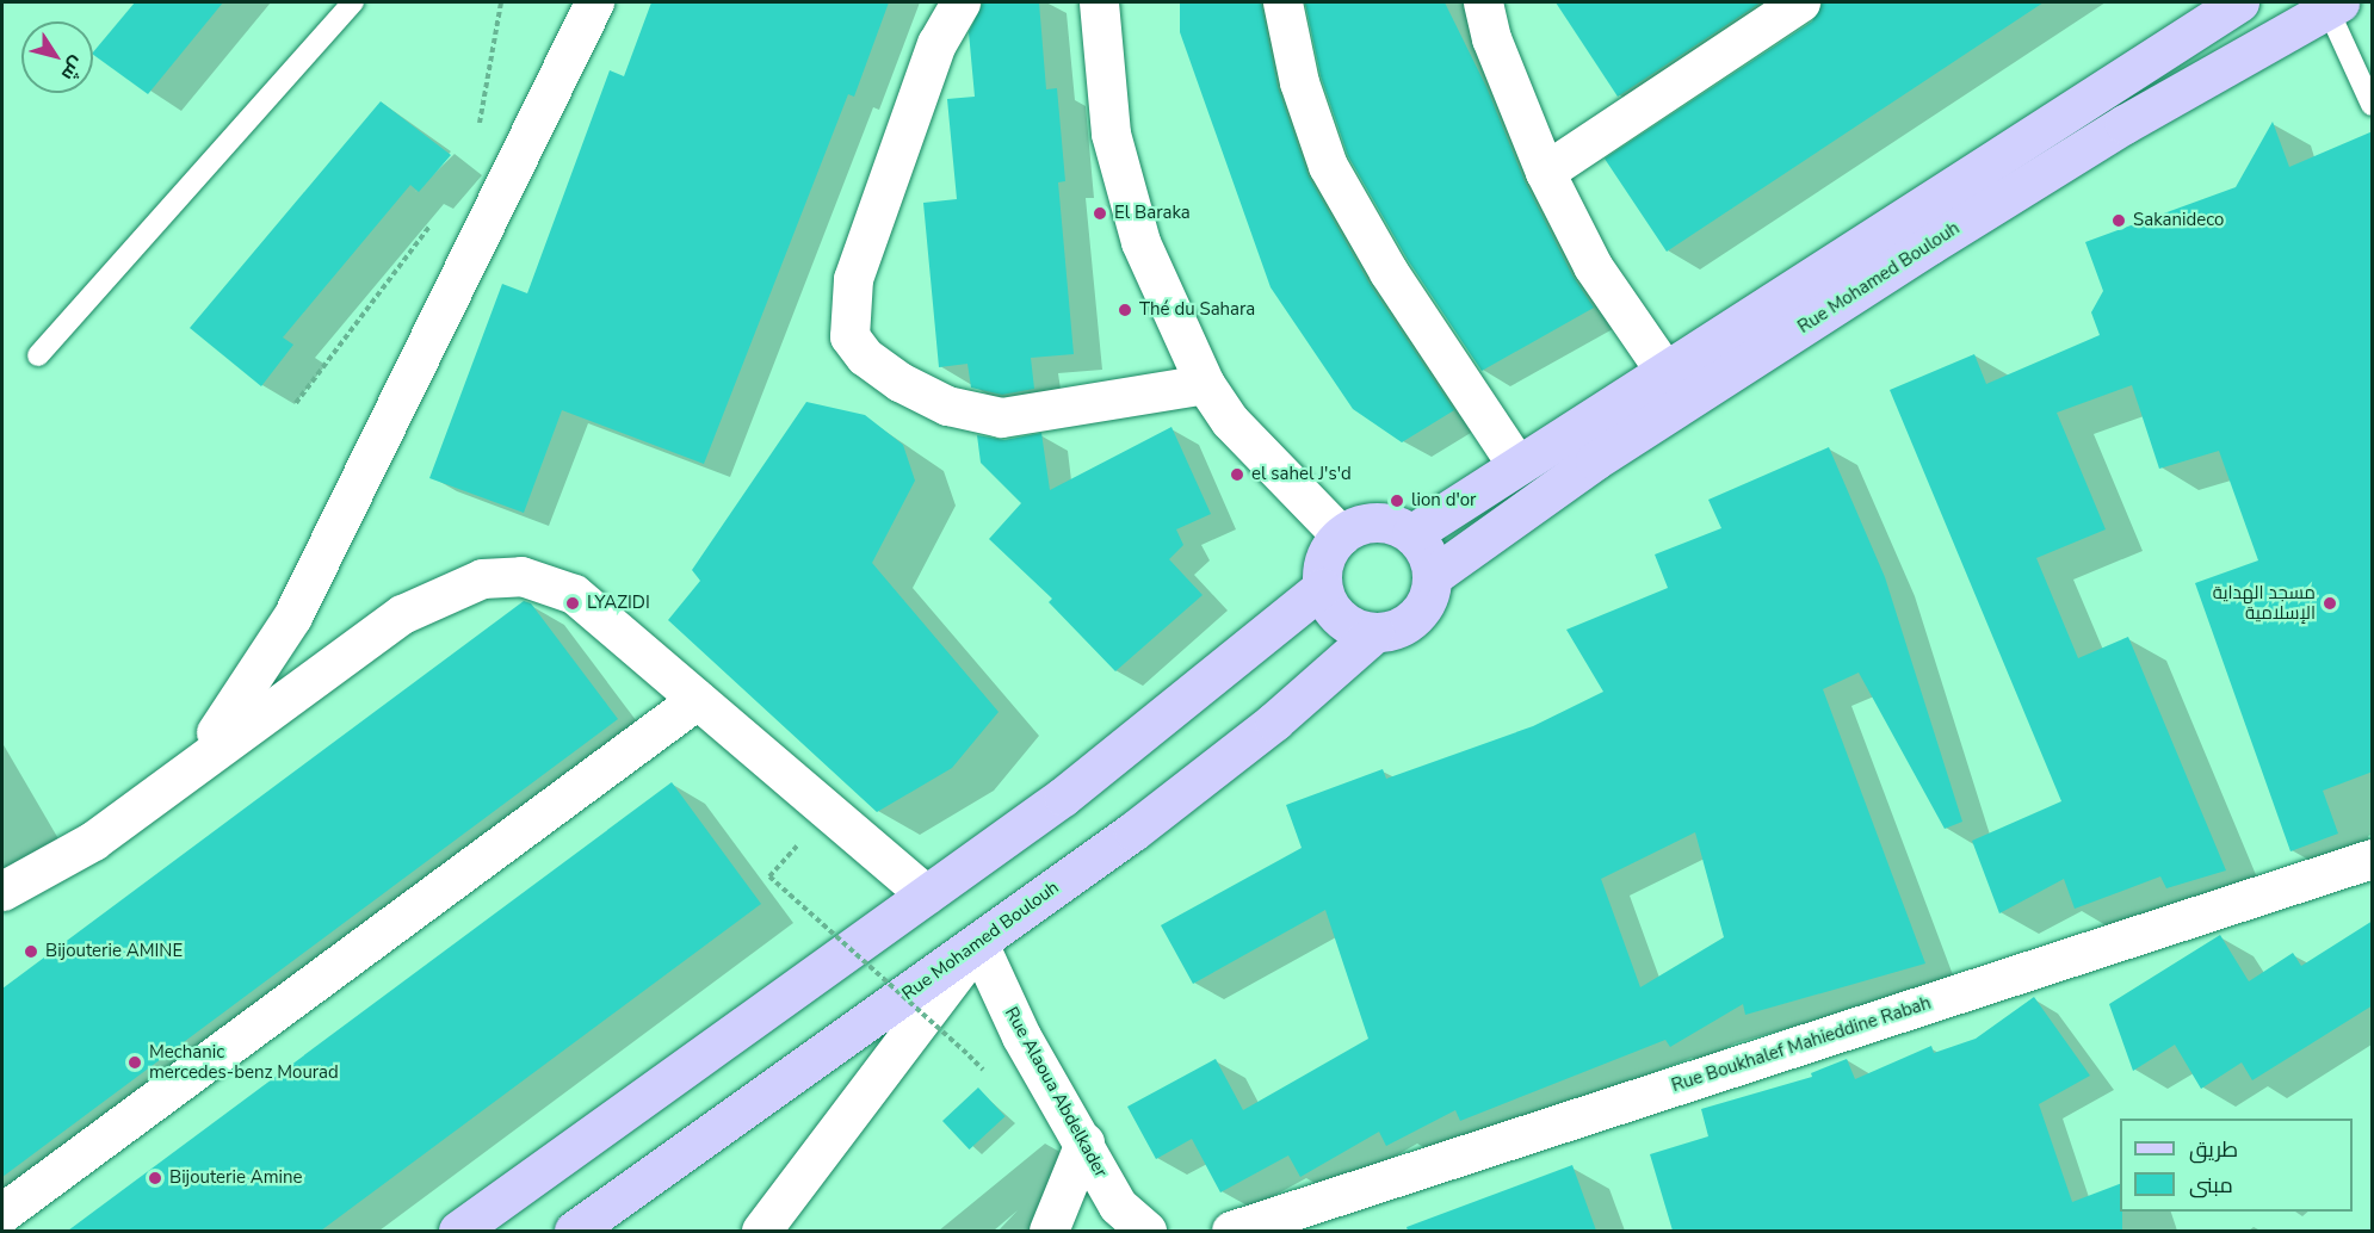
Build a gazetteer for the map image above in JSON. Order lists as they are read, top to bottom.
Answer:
{
  "streets": {
    "main road": ["Rue Mohamed Boulouh"],
    "street": ["Rue Boukhalef Mahieddine Rabah", "Rue Alaoua Abdelkader"]
  },
  "crossings": [
    ["Rue Mohamed Boulouh", "Rue Alaoua Abdelkader"]
  ],
  "places": [
    "El Baraka",
    "Sakanideco",
    "Thé du Sahara",
    "el sahel J's'd",
    "lion d'or",
    "LYAZIDI",
    "مسجد الهداية الإسلامية",
    "Bijouterie AMINE",
    "Mechanic mercedes-benz Mourad",
    "Bijouterie Amine"
  ],
  "legend": ["طريق", "مبنى"],
  "north": "bottom right"
}
